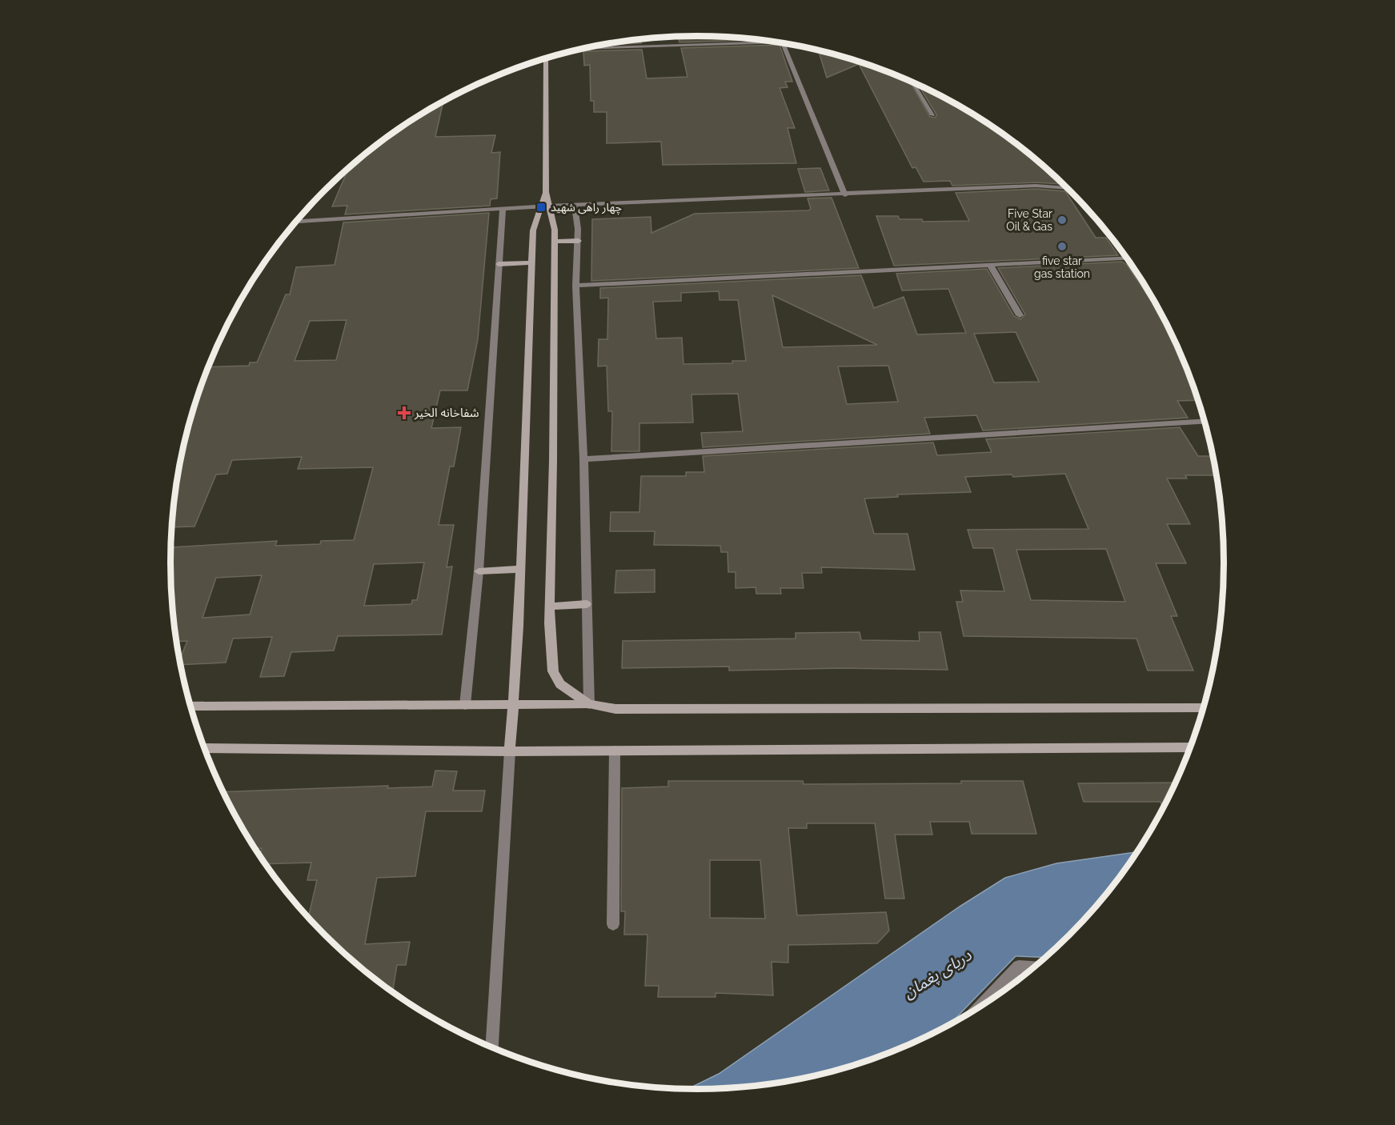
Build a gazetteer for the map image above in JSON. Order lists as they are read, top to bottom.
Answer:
{
  "water": ["دریای پغمان"],
  "places": {
    "transit": ["چهار راهی شهید"],
    "other": ["Five Star Oil & Gas", "five star gas station"],
    "health": ["شفاخانه الخیر"]
  }
}
